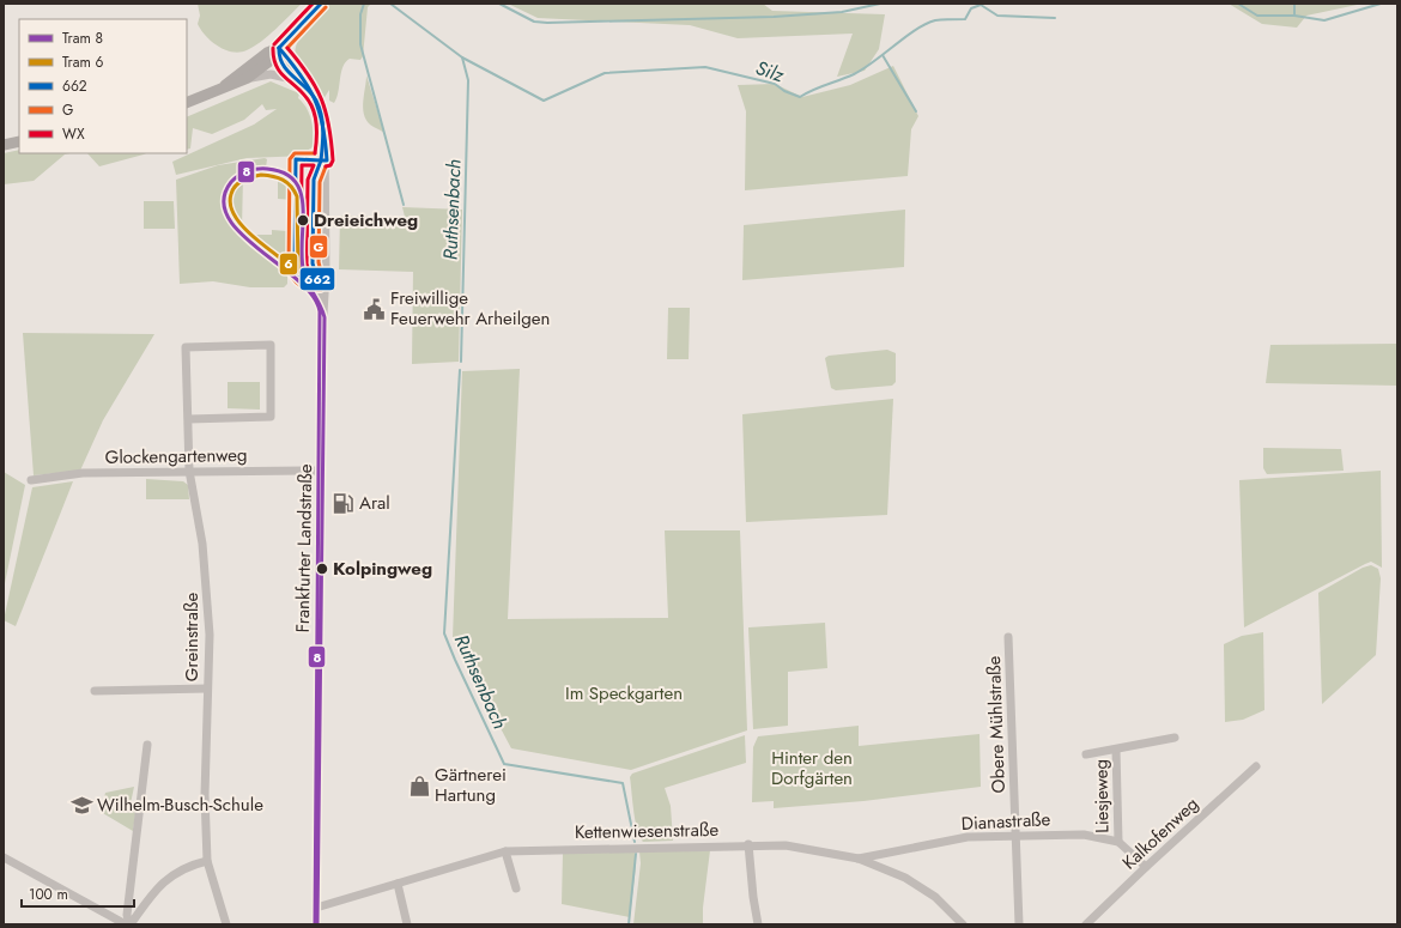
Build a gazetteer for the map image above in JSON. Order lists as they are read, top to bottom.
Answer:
{
  "streets": {
    "street": [
      "Glockengartenweg",
      "Frankfurter Landstraße",
      "Greinstraße",
      "Obere Mühlstraße",
      "Liesjeweg",
      "Dianastraße",
      "Kettenwiesenstraße",
      "Kalkofenweg"
    ]
  },
  "crossings": [
    ["Glockengartenweg", "Frankfurter Landstraße"],
    ["Glockengartenweg", "Greinstraße"],
    ["Frankfurter Landstraße", "Kettenwiesenstraße"],
    ["Obere Mühlstraße", "Dianastraße"],
    ["Liesjeweg", "Dianastraße"],
    ["Dianastraße", "Kettenwiesenstraße"]
  ],
  "water": ["Silz", "Ruthsenbach"],
  "parks": ["Im Speckgarten", "Hinter den Dorfgärten"],
  "places": {
    "other": ["Dreieichweg", "Kolpingweg"],
    "public building": ["Freiwillige Feuerwehr Arheilgen"],
    "fuel station": ["Aral"],
    "shop": ["Gärtnerei Hartung"],
    "school or university": ["Wilhelm-Busch-Schule"]
  },
  "lines": [
    "transit line 662",
    "transit line WX",
    "transit line G",
    "tram line 8",
    "tram line 6"
  ],
  "legend": [
    "Tram 8",
    "Tram 6",
    "662",
    "G",
    "WX"
  ],
  "scale_bar": "100 m"
}
